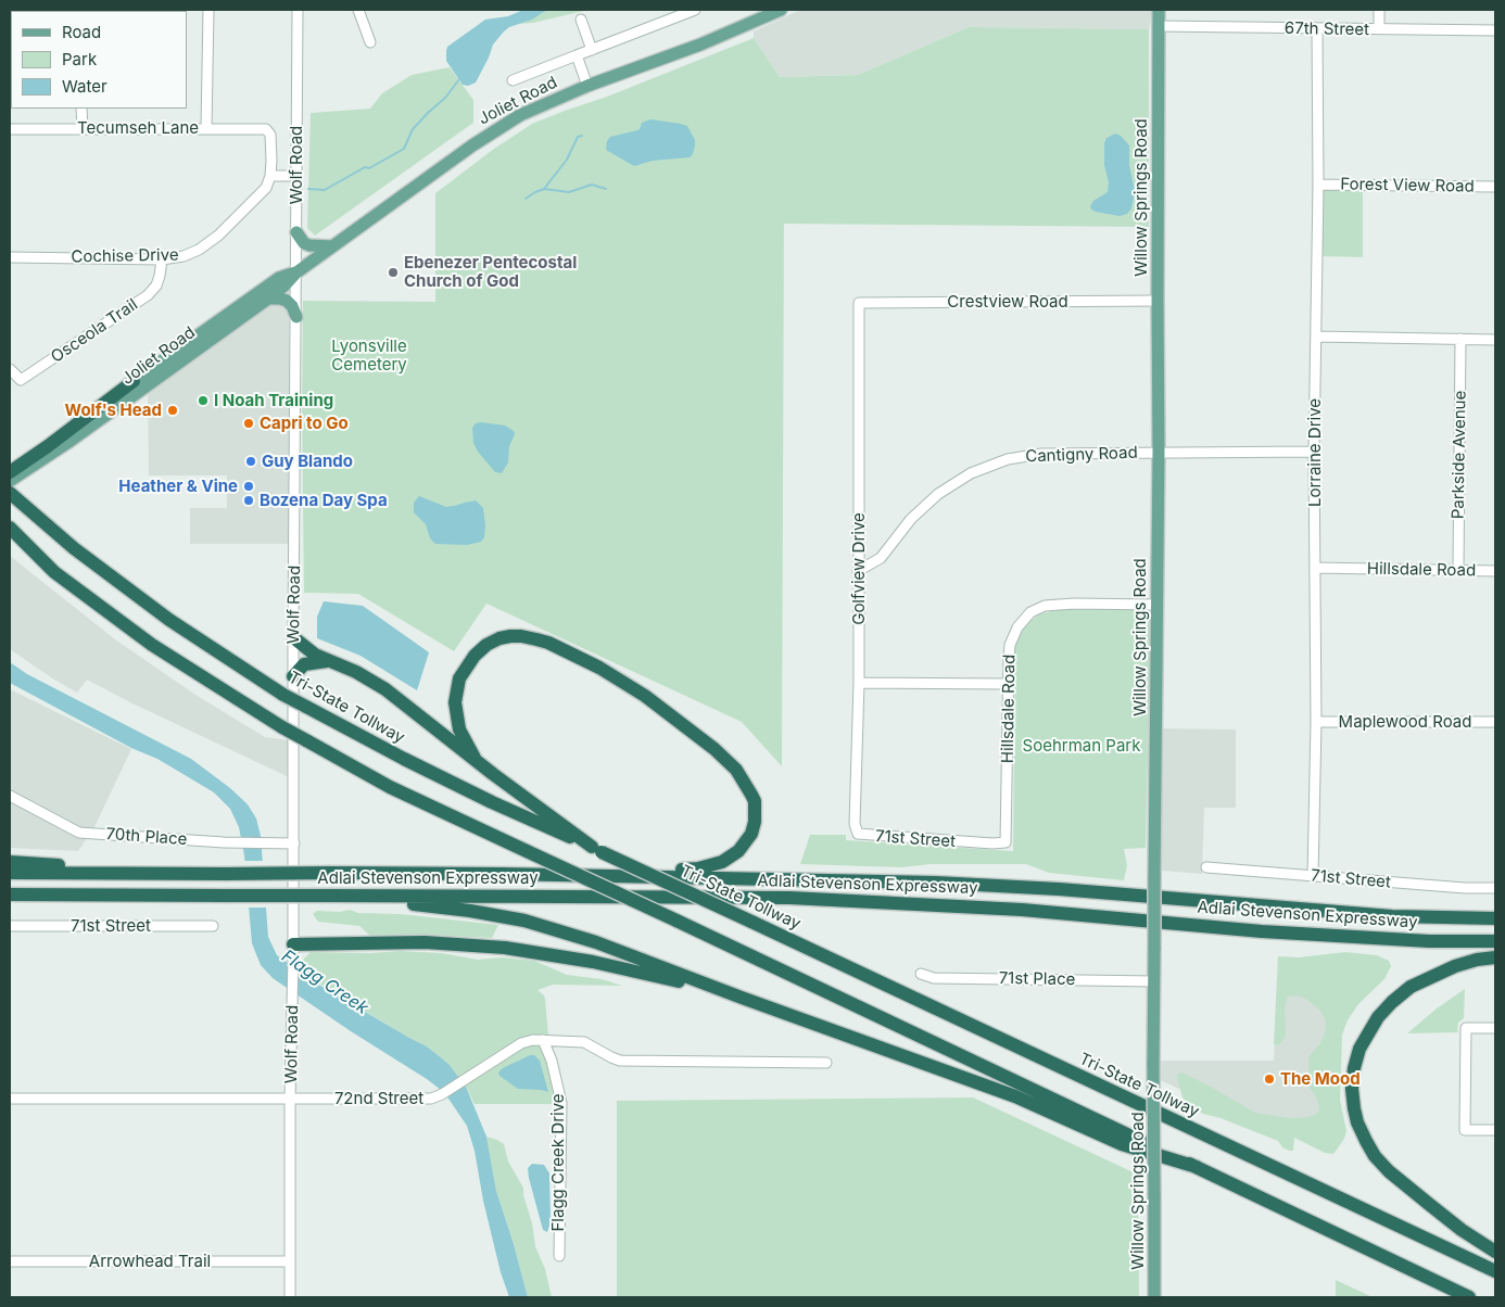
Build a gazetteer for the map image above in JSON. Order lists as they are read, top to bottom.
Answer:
{
  "streets": {
    "highway": ["Joliet Road", "Tri-State Tollway", "Adlai Stevenson Expressway"],
    "main road": ["Willow Springs Road"],
    "street": [
      "67th Street",
      "Tecumseh Lane",
      "Wolf Road",
      "Forest View Road",
      "Cochise Drive",
      "Crestview Road",
      "Osceola Trail",
      "Lorraine Drive",
      "Cantigny Road",
      "Parkside Avenue",
      "Golfview Drive",
      "Hillsdale Road",
      "Maplewood Road",
      "70th Place",
      "71st Street",
      "71st Place",
      "72nd Street",
      "Flagg Creek Drive",
      "Arrowhead Trail"
    ]
  },
  "crossings": [
    ["67th Street", "Willow Springs Road"],
    ["67th Street", "Lorraine Drive"],
    ["Joliet Road", "Wolf Road"],
    ["Joliet Road", "Tri-State Tollway"],
    ["Tecumseh Lane", "Cochise Drive"],
    ["Wolf Road", "70th Place"],
    ["Wolf Road", "72nd Street"],
    ["Wolf Road", "Arrowhead Trail"],
    ["Forest View Road", "Lorraine Drive"],
    ["Willow Springs Road", "Crestview Road"],
    ["Willow Springs Road", "Cantigny Road"],
    ["Willow Springs Road", "Hillsdale Road"],
    ["Willow Springs Road", "71st Place"],
    ["Cochise Drive", "Osceola Trail"],
    ["Crestview Road", "Golfview Drive"],
    ["Lorraine Drive", "Cantigny Road"],
    ["Lorraine Drive", "Hillsdale Road"],
    ["Lorraine Drive", "Maplewood Road"],
    ["Lorraine Drive", "71st Street"],
    ["Cantigny Road", "Golfview Drive"],
    ["Parkside Avenue", "Hillsdale Road"],
    ["Golfview Drive", "71st Street"],
    ["Hillsdale Road", "71st Street"],
    ["72nd Street", "Flagg Creek Drive"]
  ],
  "water": ["Flagg Creek"],
  "parks": ["Lyonsville Cemetery", "Soehrman Park"],
  "places": [
    "Ebenezer Pentecostal Church of God",
    "I Noah Training",
    "Wolf's Head",
    "Capri to Go",
    "Guy Blando",
    "Heather & Vine",
    "Bozena Day Spa",
    "The Mood"
  ],
  "legend": ["Road", "Park", "Water"]
}
